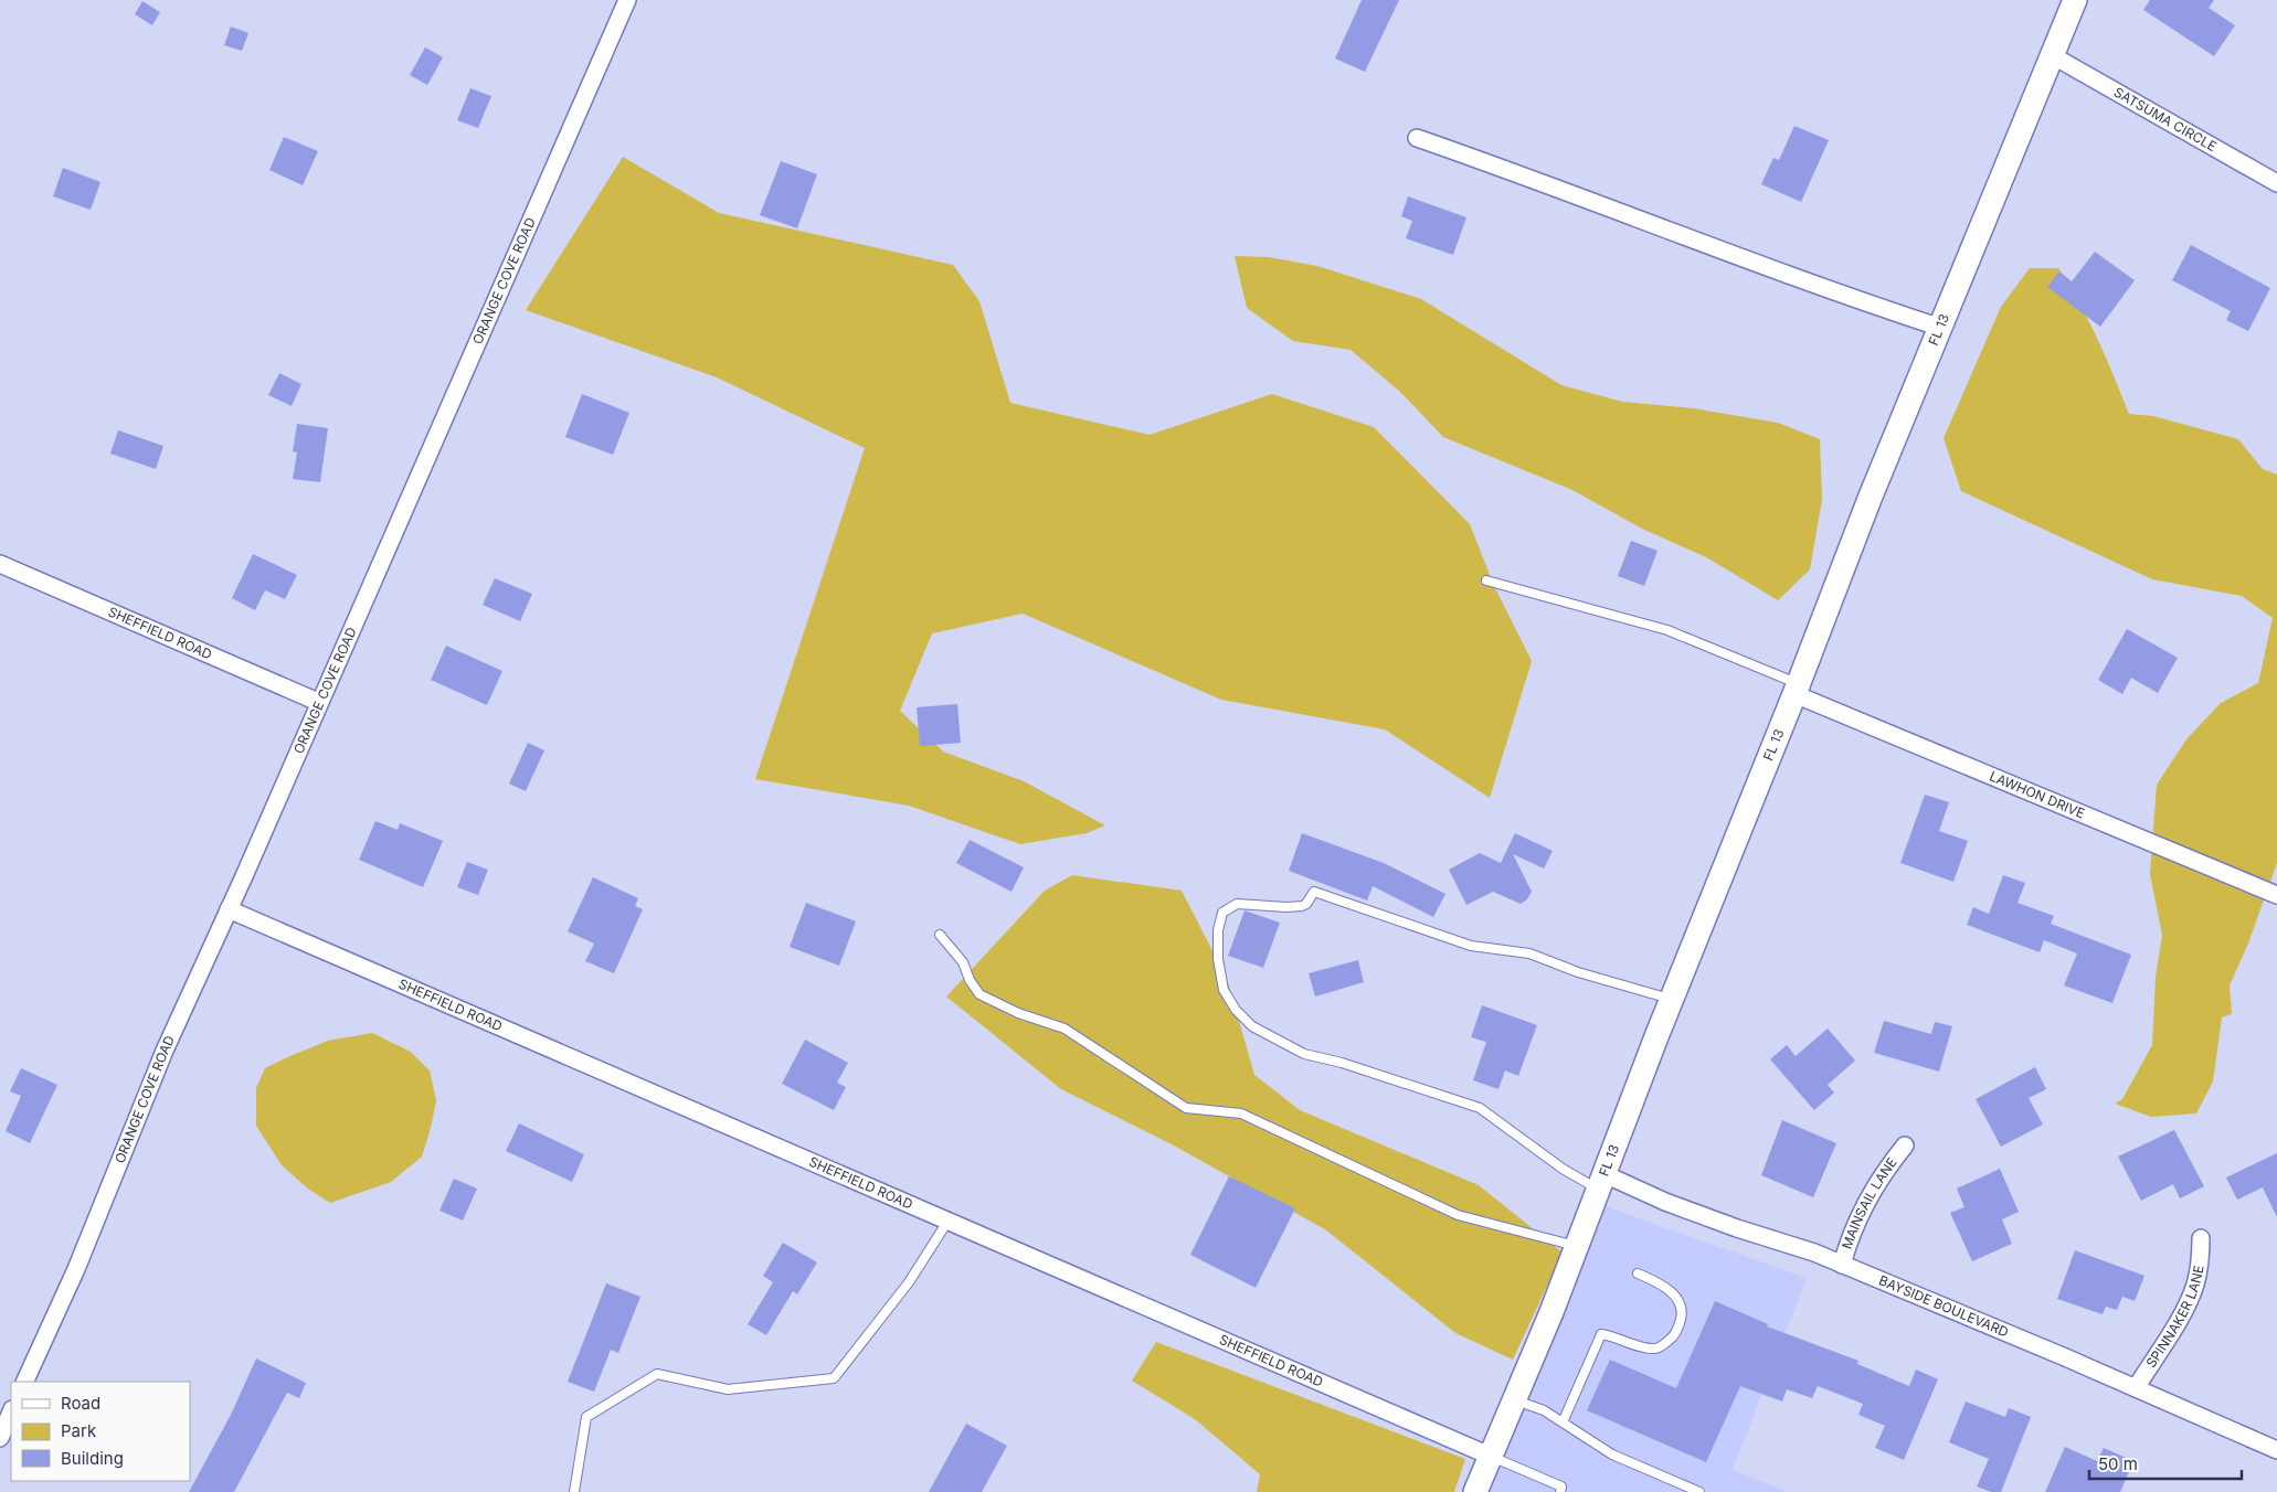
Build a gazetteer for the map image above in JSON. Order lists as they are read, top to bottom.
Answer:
{
  "streets": {
    "main road": ["FL 13"],
    "street": [
      "SATSUMA CIRCLE",
      "ORANGE COVE ROAD",
      "SHEFFIELD ROAD",
      "LAWHON DRIVE",
      "MAINSAIL LANE",
      "BAYSIDE BOULEVARD",
      "SPINNAKER LANE"
    ]
  },
  "crossings": [
    ["SATSUMA CIRCLE", "FL 13"],
    ["ORANGE COVE ROAD", "SHEFFIELD ROAD"],
    ["FL 13", "SHEFFIELD ROAD"],
    ["FL 13", "LAWHON DRIVE"],
    ["FL 13", "BAYSIDE BOULEVARD"],
    ["MAINSAIL LANE", "BAYSIDE BOULEVARD"],
    ["BAYSIDE BOULEVARD", "SPINNAKER LANE"]
  ],
  "legend": ["Road", "Park", "Building"],
  "scale_bar": "50 m"
}
